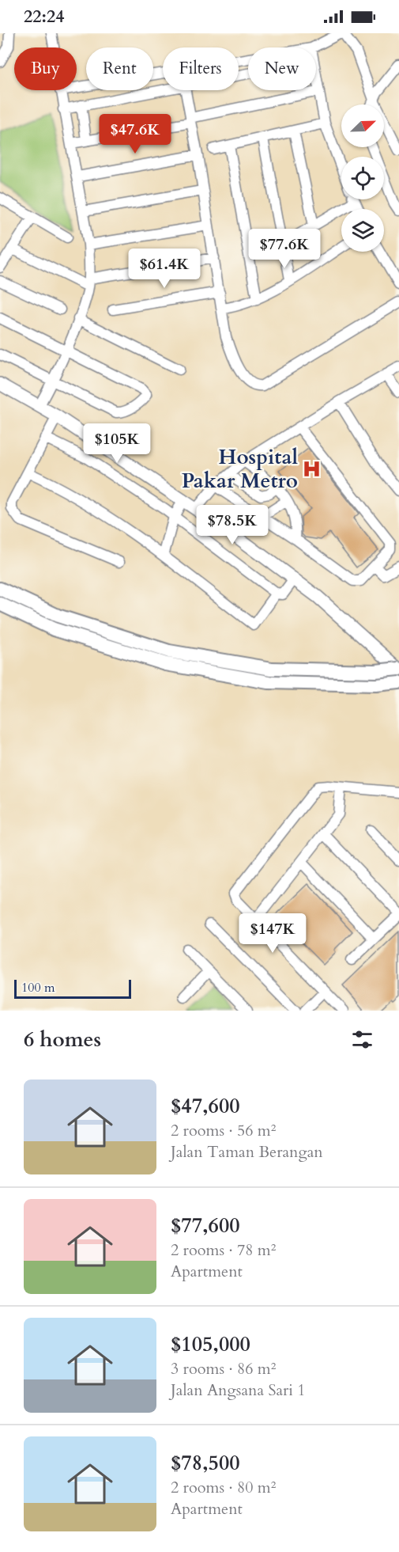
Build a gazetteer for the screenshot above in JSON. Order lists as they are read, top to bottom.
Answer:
{
  "places": {
    "hospital": ["Hospital Pakar Metro"]
  },
  "scale_bar": "100 m",
  "north": "top right",
  "page": {
    "status": "22:24",
    "chip": [
      "Buy",
      "Rent",
      "Filters",
      "New"
    ],
    "price": [
      "$47.6K",
      "$77.6K",
      "$61.4K",
      "$105K",
      "$78.5K",
      "$147K"
    ],
    "scale": "100 m",
    "heading": "6 homes",
    "list": [
      {
        "name": "$47,600",
        "note": "2 rooms · 56 m² · Jalan Taman Berangan"
      },
      {
        "name": "$77,600",
        "note": "2 rooms · 78 m² · Apartment"
      },
      {
        "name": "$105,000",
        "note": "3 rooms · 86 m² · Jalan Angsana Sari 1"
      },
      {
        "name": "$78,500",
        "note": "2 rooms · 80 m² · Apartment"
      }
    ]
  }
}
